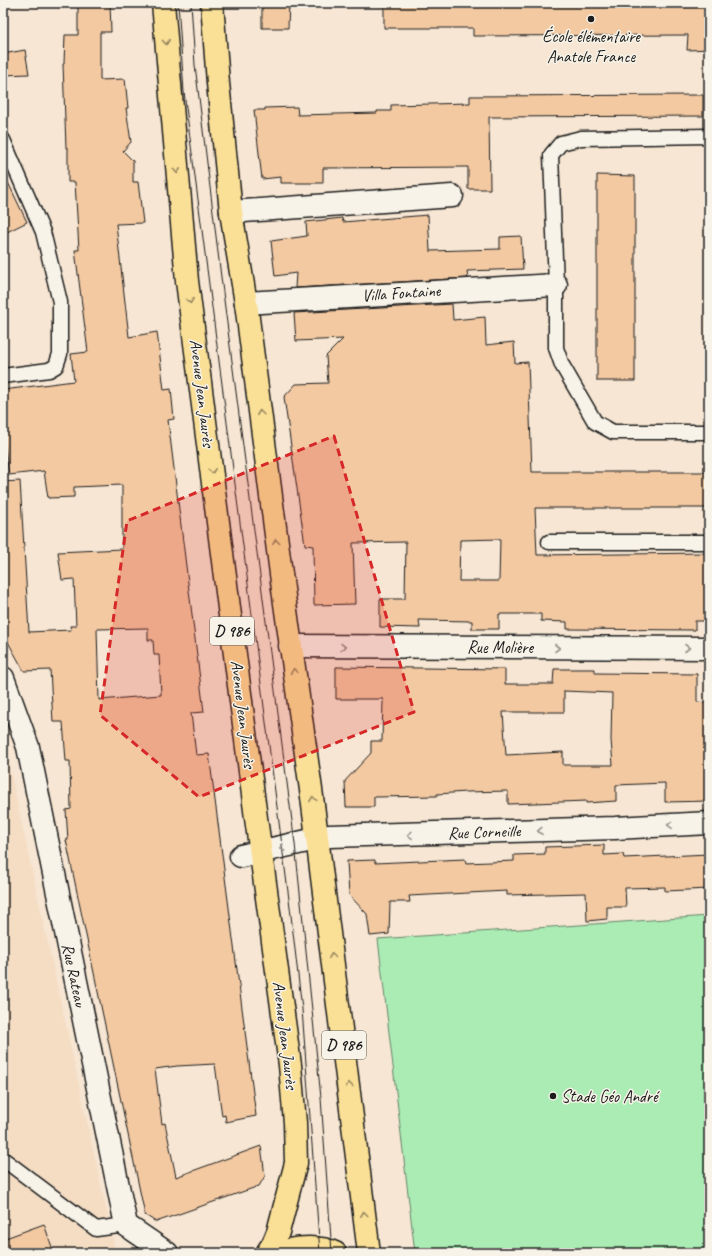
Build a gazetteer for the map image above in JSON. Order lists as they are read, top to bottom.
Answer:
{
  "streets": {
    "main road": ["Avenue Jean Jaurès", "D 986"],
    "street": [
      "Villa Fontaine",
      "Rue Molière",
      "Rue Corneille",
      "Rue Rateau"
    ]
  },
  "crossings": [
    ["Villa Fontaine", "D 986"],
    ["Avenue Jean Jaurès", "Rue Corneille"],
    ["D 986", "Rue Molière"],
    ["D 986", "Rue Corneille"]
  ],
  "one_way": ["Rue Molière", "Rue Corneille"],
  "places": ["École élémentaire Anatole France", "Stade Géo André"]
}
